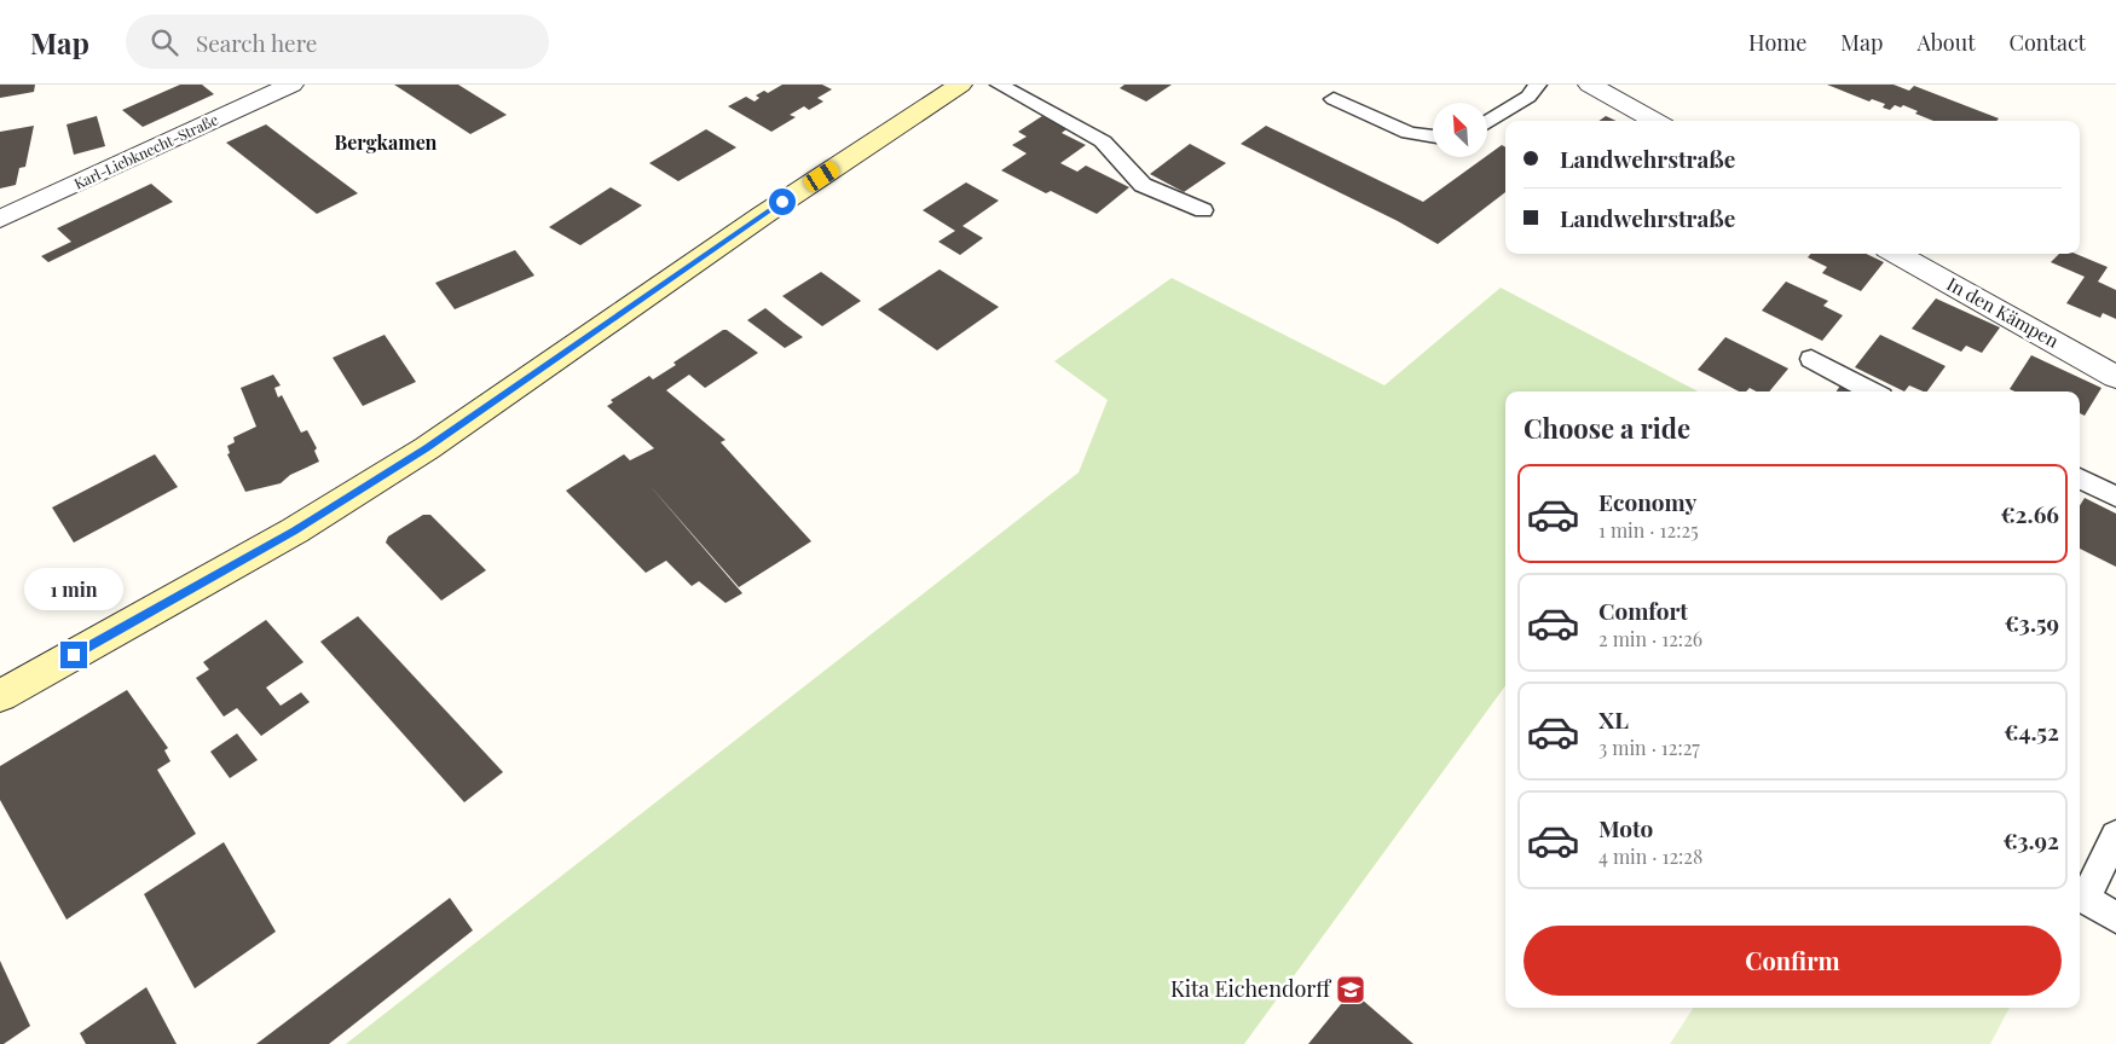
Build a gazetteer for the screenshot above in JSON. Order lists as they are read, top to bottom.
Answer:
{
  "streets": {
    "street": ["Karl-Liebknecht-Straße", "In den Kämpen"]
  },
  "districts": ["Bergkamen"],
  "places": {
    "school or university": ["Kita Eichendorff"]
  },
  "north": "top left",
  "page": {
    "header": "Map",
    "search": "Search here",
    "nav": [
      "Home",
      "Map",
      "About",
      "Contact"
    ],
    "banner": ["Landwehrstraße", "Landwehrstraße"],
    "heading": "Choose a ride",
    "list": [
      {
        "name": "Economy",
        "note": "1 min · 12:25",
        "value": "€2.66"
      },
      {
        "name": "Comfort",
        "note": "2 min · 12:26",
        "value": "€3.59"
      },
      {
        "name": "XL",
        "note": "3 min · 12:27",
        "value": "€4.52"
      },
      {
        "name": "Moto",
        "note": "4 min · 12:28",
        "value": "€3.92"
      }
    ],
    "bubble": "1 min",
    "buttons": "Confirm"
  }
}
